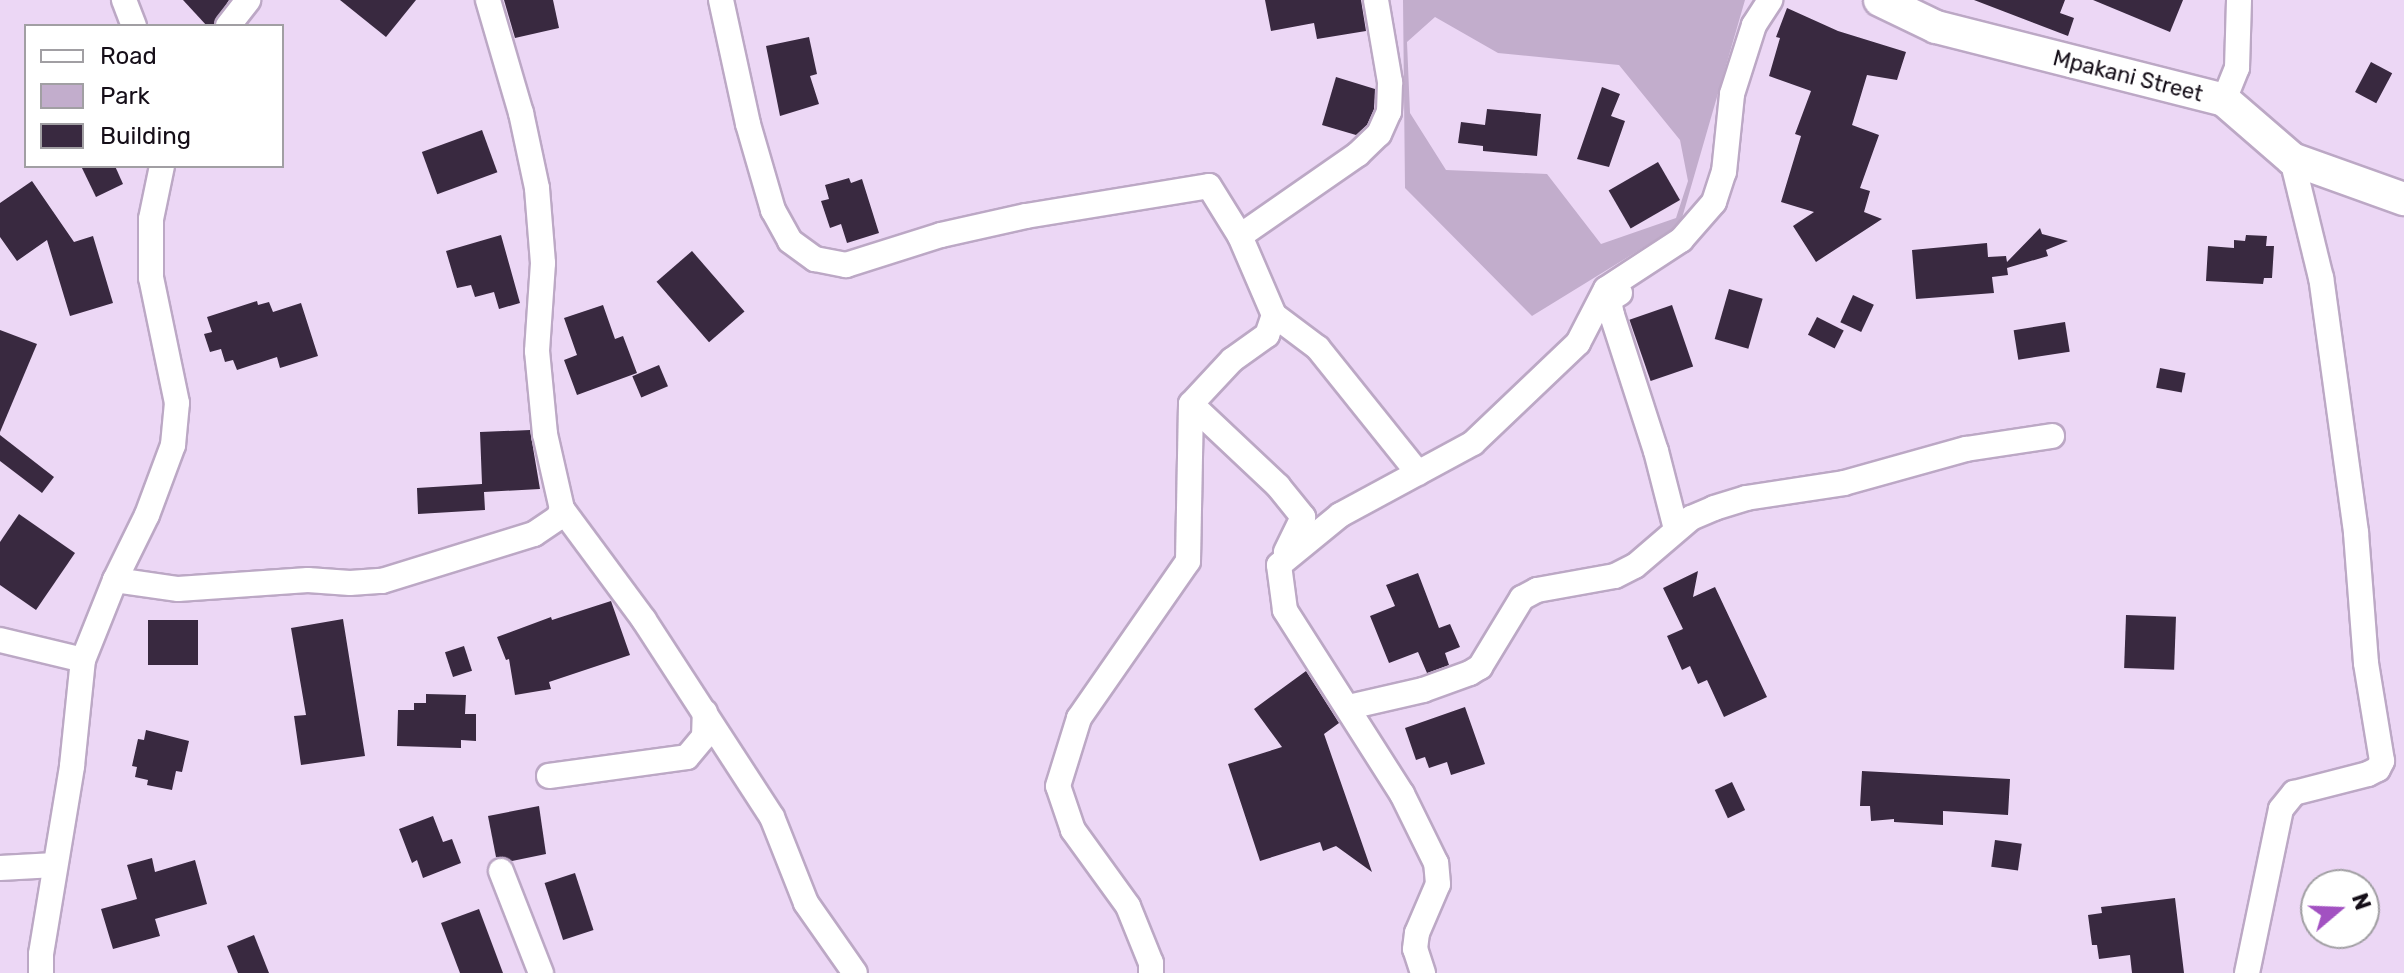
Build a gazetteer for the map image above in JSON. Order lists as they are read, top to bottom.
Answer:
{
  "streets": {
    "street": ["Mpakani Street"]
  },
  "legend": ["Road", "Park", "Building"],
  "north": "right"
}
